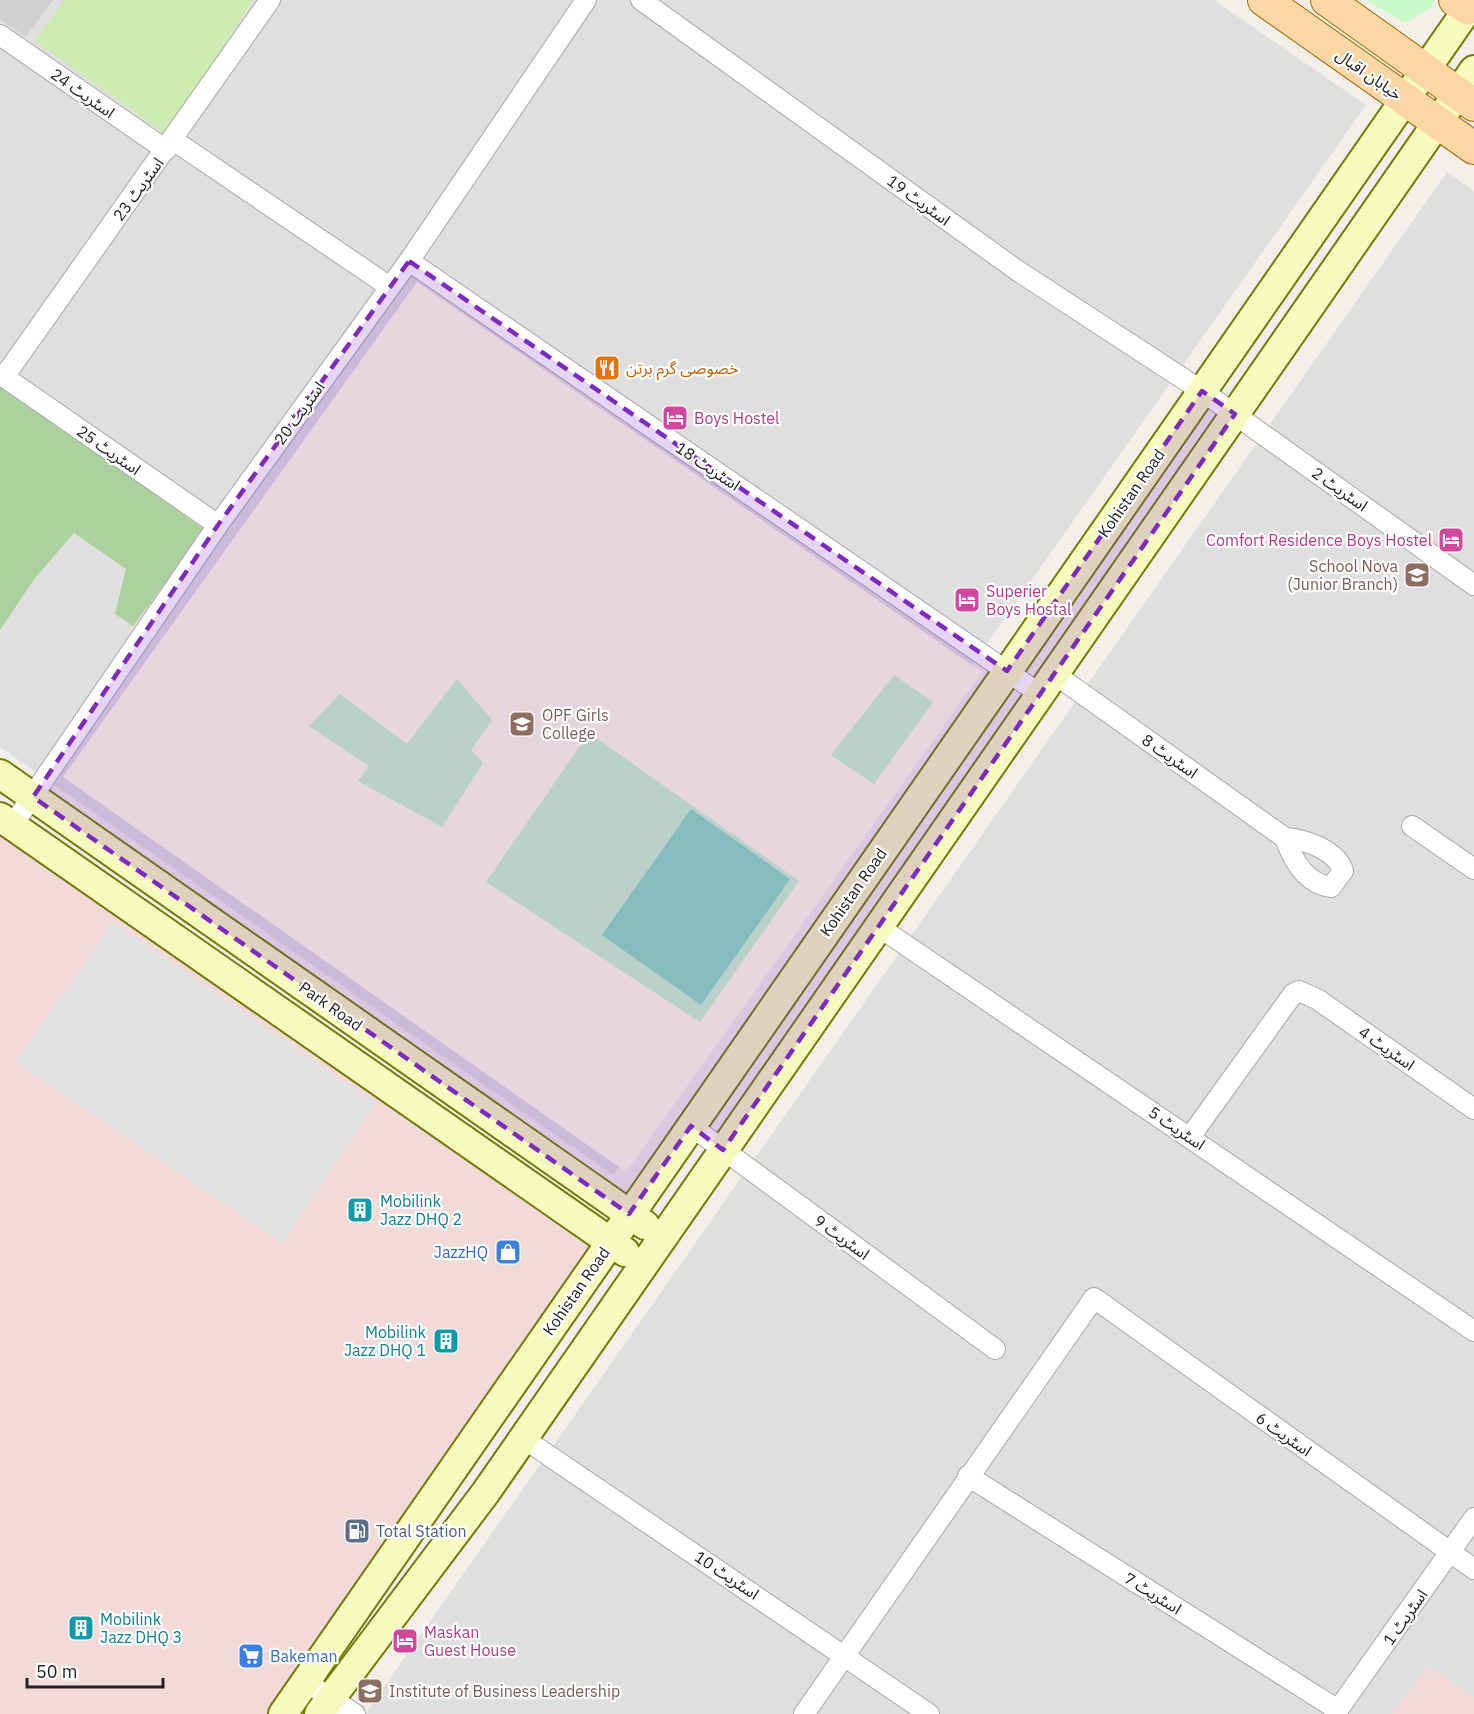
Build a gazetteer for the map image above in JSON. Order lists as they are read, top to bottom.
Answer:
{
  "streets": {
    "main road": ["خیابان اقبال"],
    "street": [
      "اسٹریٹ 24",
      "اسٹریٹ 23",
      "اسٹریٹ 19",
      "اسٹریٹ 20",
      "اسٹریٹ 25",
      "اسٹریٹ 18",
      "اسٹریٹ 2",
      "Kohistan Road",
      "اسٹریٹ 8",
      "Park Road",
      "اسٹریٹ 4",
      "اسٹریٹ 5",
      "اسٹریٹ 9",
      "اسٹریٹ 6",
      "اسٹریٹ 10",
      "اسٹریٹ 7",
      "اسٹریٹ 1"
    ]
  },
  "crossings": [
    ["خیابان اقبال", "Kohistan Road"],
    ["اسٹریٹ 24", "اسٹریٹ 23"],
    ["اسٹریٹ 24", "اسٹریٹ 20"],
    ["اسٹریٹ 23", "اسٹریٹ 25"],
    ["اسٹریٹ 19", "اسٹریٹ 2"],
    ["اسٹریٹ 19", "Kohistan Road"],
    ["اسٹریٹ 20", "اسٹریٹ 25"],
    ["اسٹریٹ 20", "اسٹریٹ 18"],
    ["اسٹریٹ 20", "Park Road"],
    ["اسٹریٹ 18", "Kohistan Road"],
    ["اسٹریٹ 18", "اسٹریٹ 8"],
    ["Kohistan Road", "Park Road"],
    ["Kohistan Road", "اسٹریٹ 9"],
    ["اسٹریٹ 4", "اسٹریٹ 5"],
    ["اسٹریٹ 6", "اسٹریٹ 7"],
    ["اسٹریٹ 6", "اسٹریٹ 1"],
    ["اسٹریٹ 7", "اسٹریٹ 1"]
  ],
  "places": {
    "restaurant": ["خصوصی گرم برتن"],
    "hotel": [
      "Boys Hostel",
      "Comfort Residence Boys Hostel",
      "Superier Boys Hostal",
      "Maskan Guest House"
    ],
    "school or university": ["School Nova (Junior Branch)", "OPF Girls College", "Institute of Business Leadership"],
    "building": ["Mobilink Jazz DHQ 2", "Mobilink Jazz DHQ 1", "Mobilink Jazz DHQ 3"],
    "shop": ["JazzHQ"],
    "fuel station": ["Total Station"],
    "supermarket": ["Bakeman"]
  },
  "scale_bar": "50 m"
}
